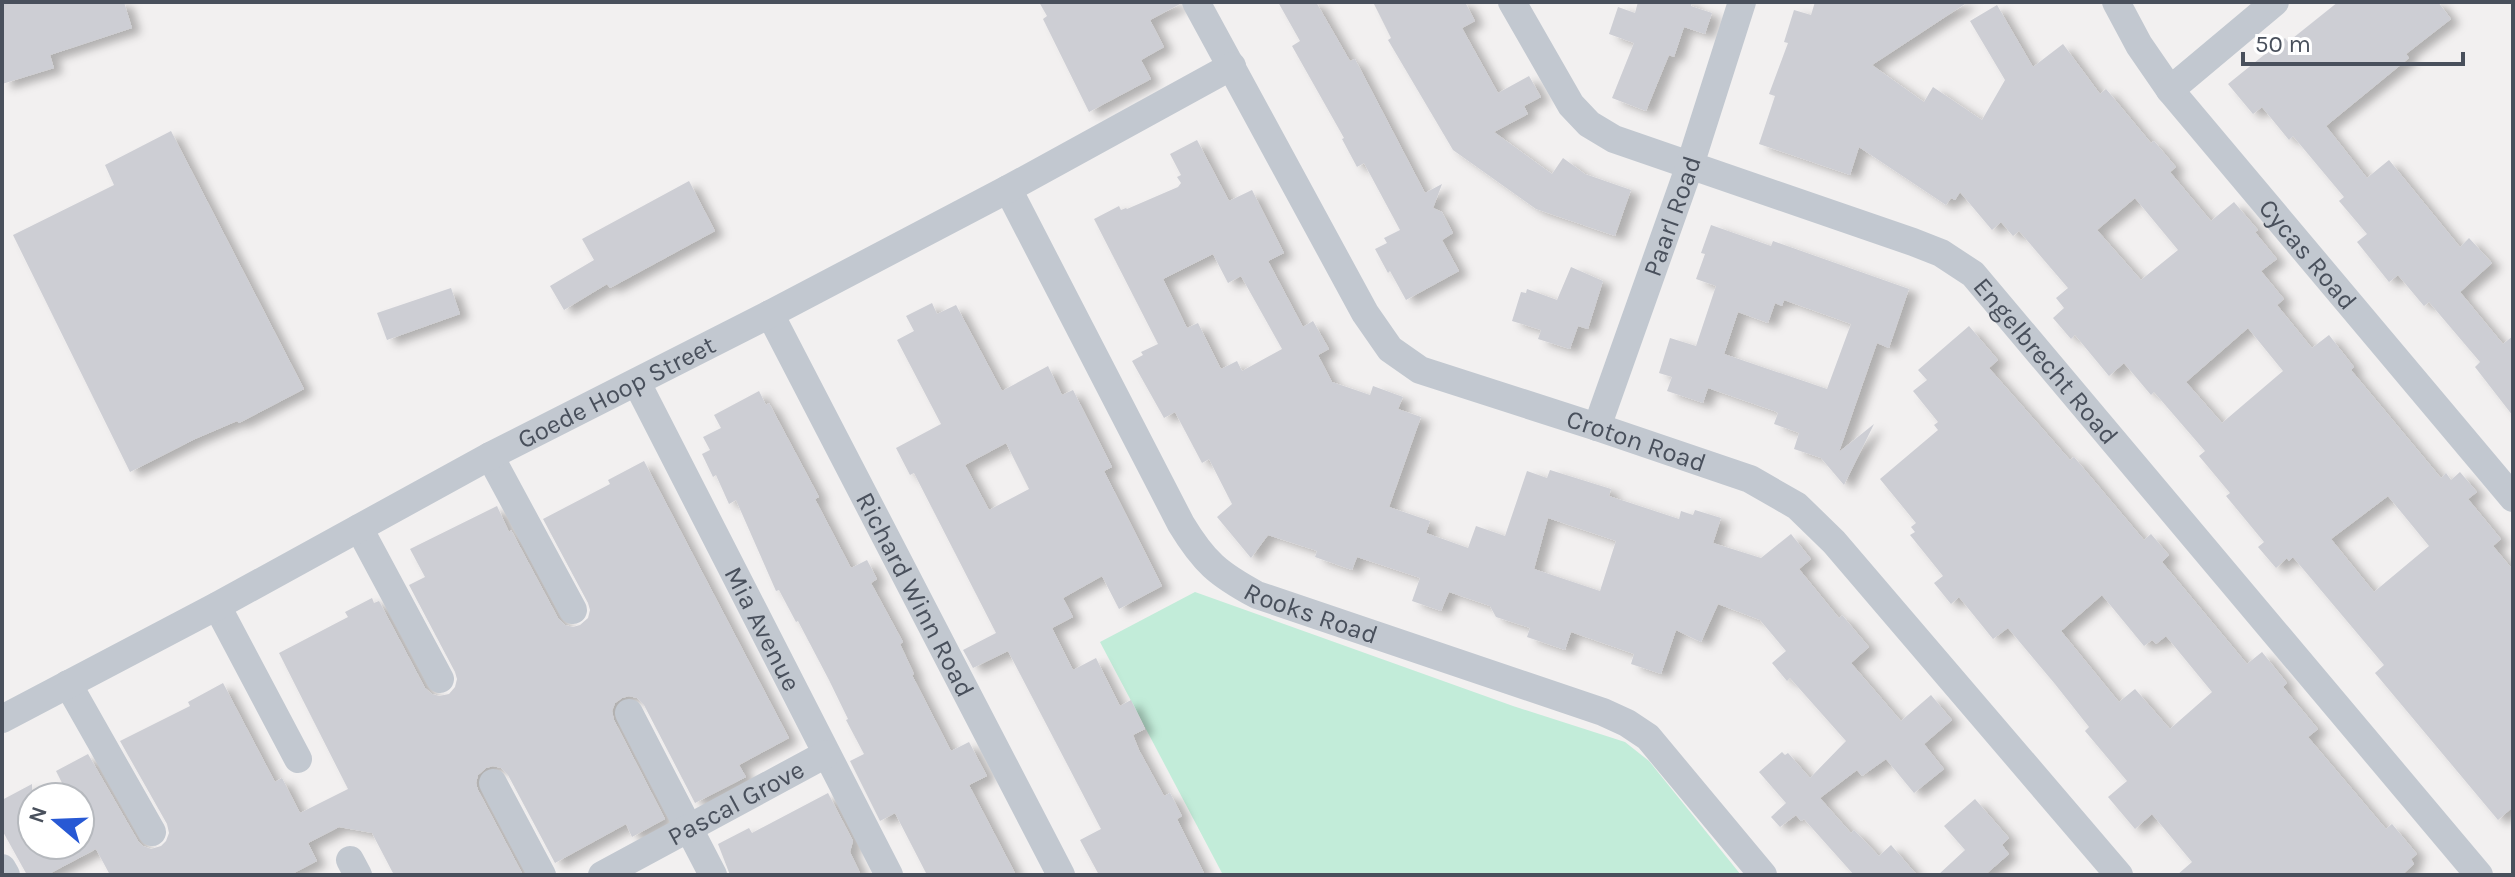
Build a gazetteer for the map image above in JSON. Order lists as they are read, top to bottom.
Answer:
{
  "streets": {
    "street": [
      "Paarl Road",
      "Cycas Road",
      "Engelbrecht Road",
      "Goede Hoop Street",
      "Croton Road",
      "Richard Winn Road",
      "Rooks Road",
      "Mia Avenue",
      "Pascal Grove"
    ]
  },
  "crossings": [
    ["Paarl Road", "Engelbrecht Road"],
    ["Paarl Road", "Croton Road"],
    ["Goede Hoop Street", "Croton Road"],
    ["Goede Hoop Street", "Richard Winn Road"],
    ["Goede Hoop Street", "Rooks Road"],
    ["Goede Hoop Street", "Mia Avenue"],
    ["Mia Avenue", "Pascal Grove"]
  ],
  "scale_bar": "50 m",
  "north": "left"
}
